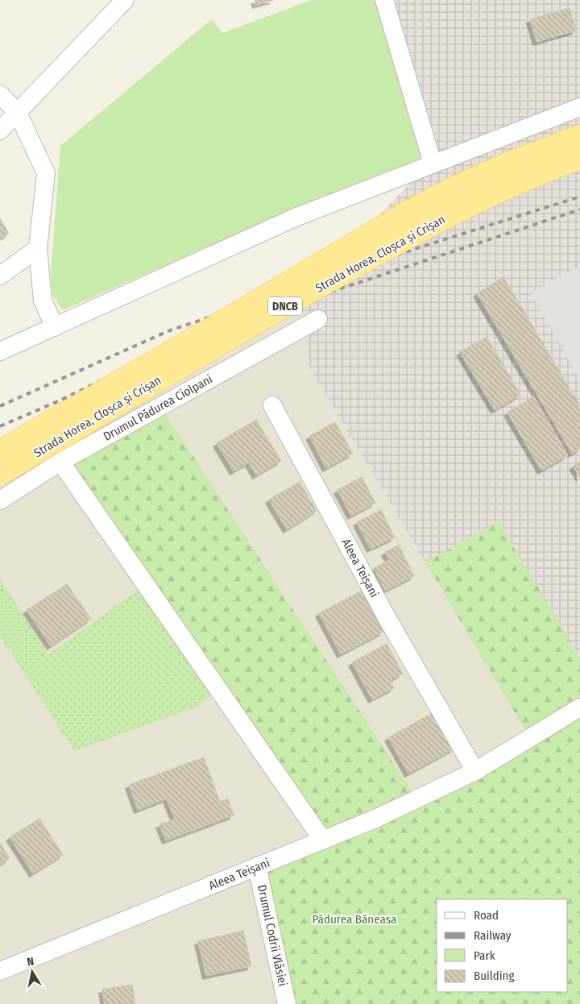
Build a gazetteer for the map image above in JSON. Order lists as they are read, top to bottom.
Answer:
{
  "streets": {
    "main road": ["Strada Horea, Cloșca și Crișan", "DNCB"],
    "street": ["Drumul Pădurea Ciolpani", "Aleea Teișani", "Drumul Codrii Vlăsiei"]
  },
  "crossings": [
    ["Aleea Teișani", "Drumul Codrii Vlăsiei"]
  ],
  "parks": ["Pădurea Băneasa"],
  "legend": [
    "Road",
    "Railway",
    "Park",
    "Building"
  ],
  "north": "top"
}
